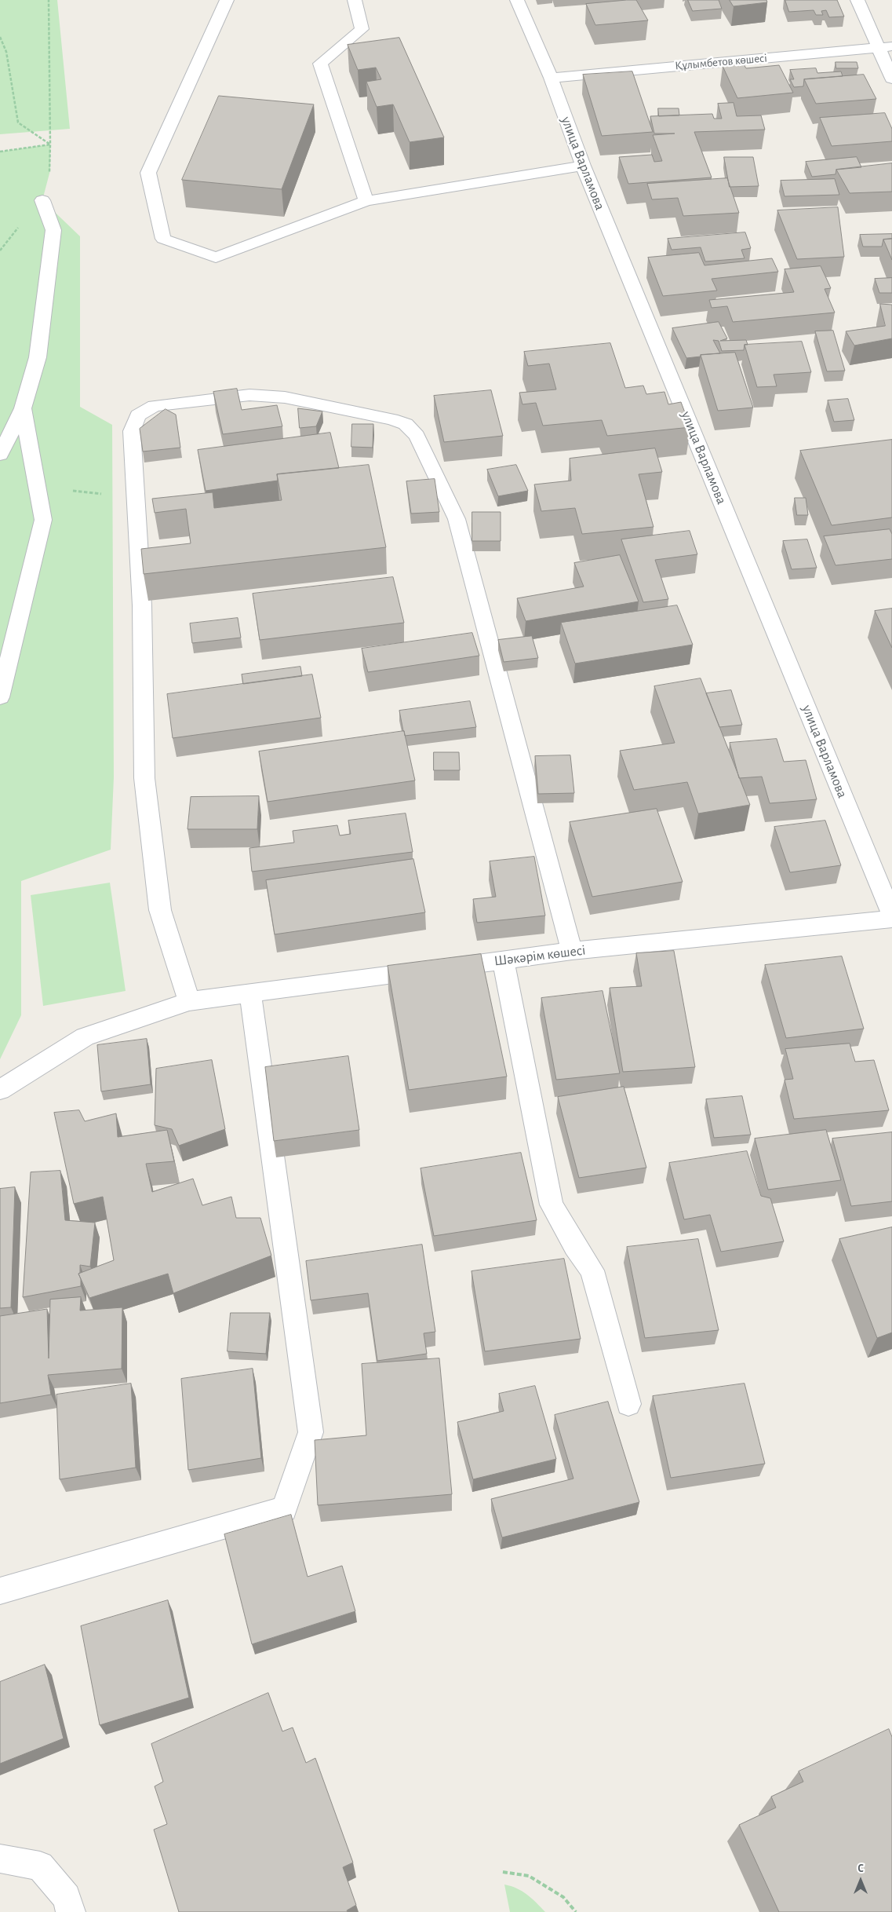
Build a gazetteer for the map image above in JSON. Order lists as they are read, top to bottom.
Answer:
{
  "streets": {
    "street": ["Құлымбетов көшесі", "улица Варламова", "Шәкәрім көшесі"]
  },
  "crossings": [
    ["Құлымбетов көшесі", "улица Варламова"]
  ],
  "north": "top"
}
